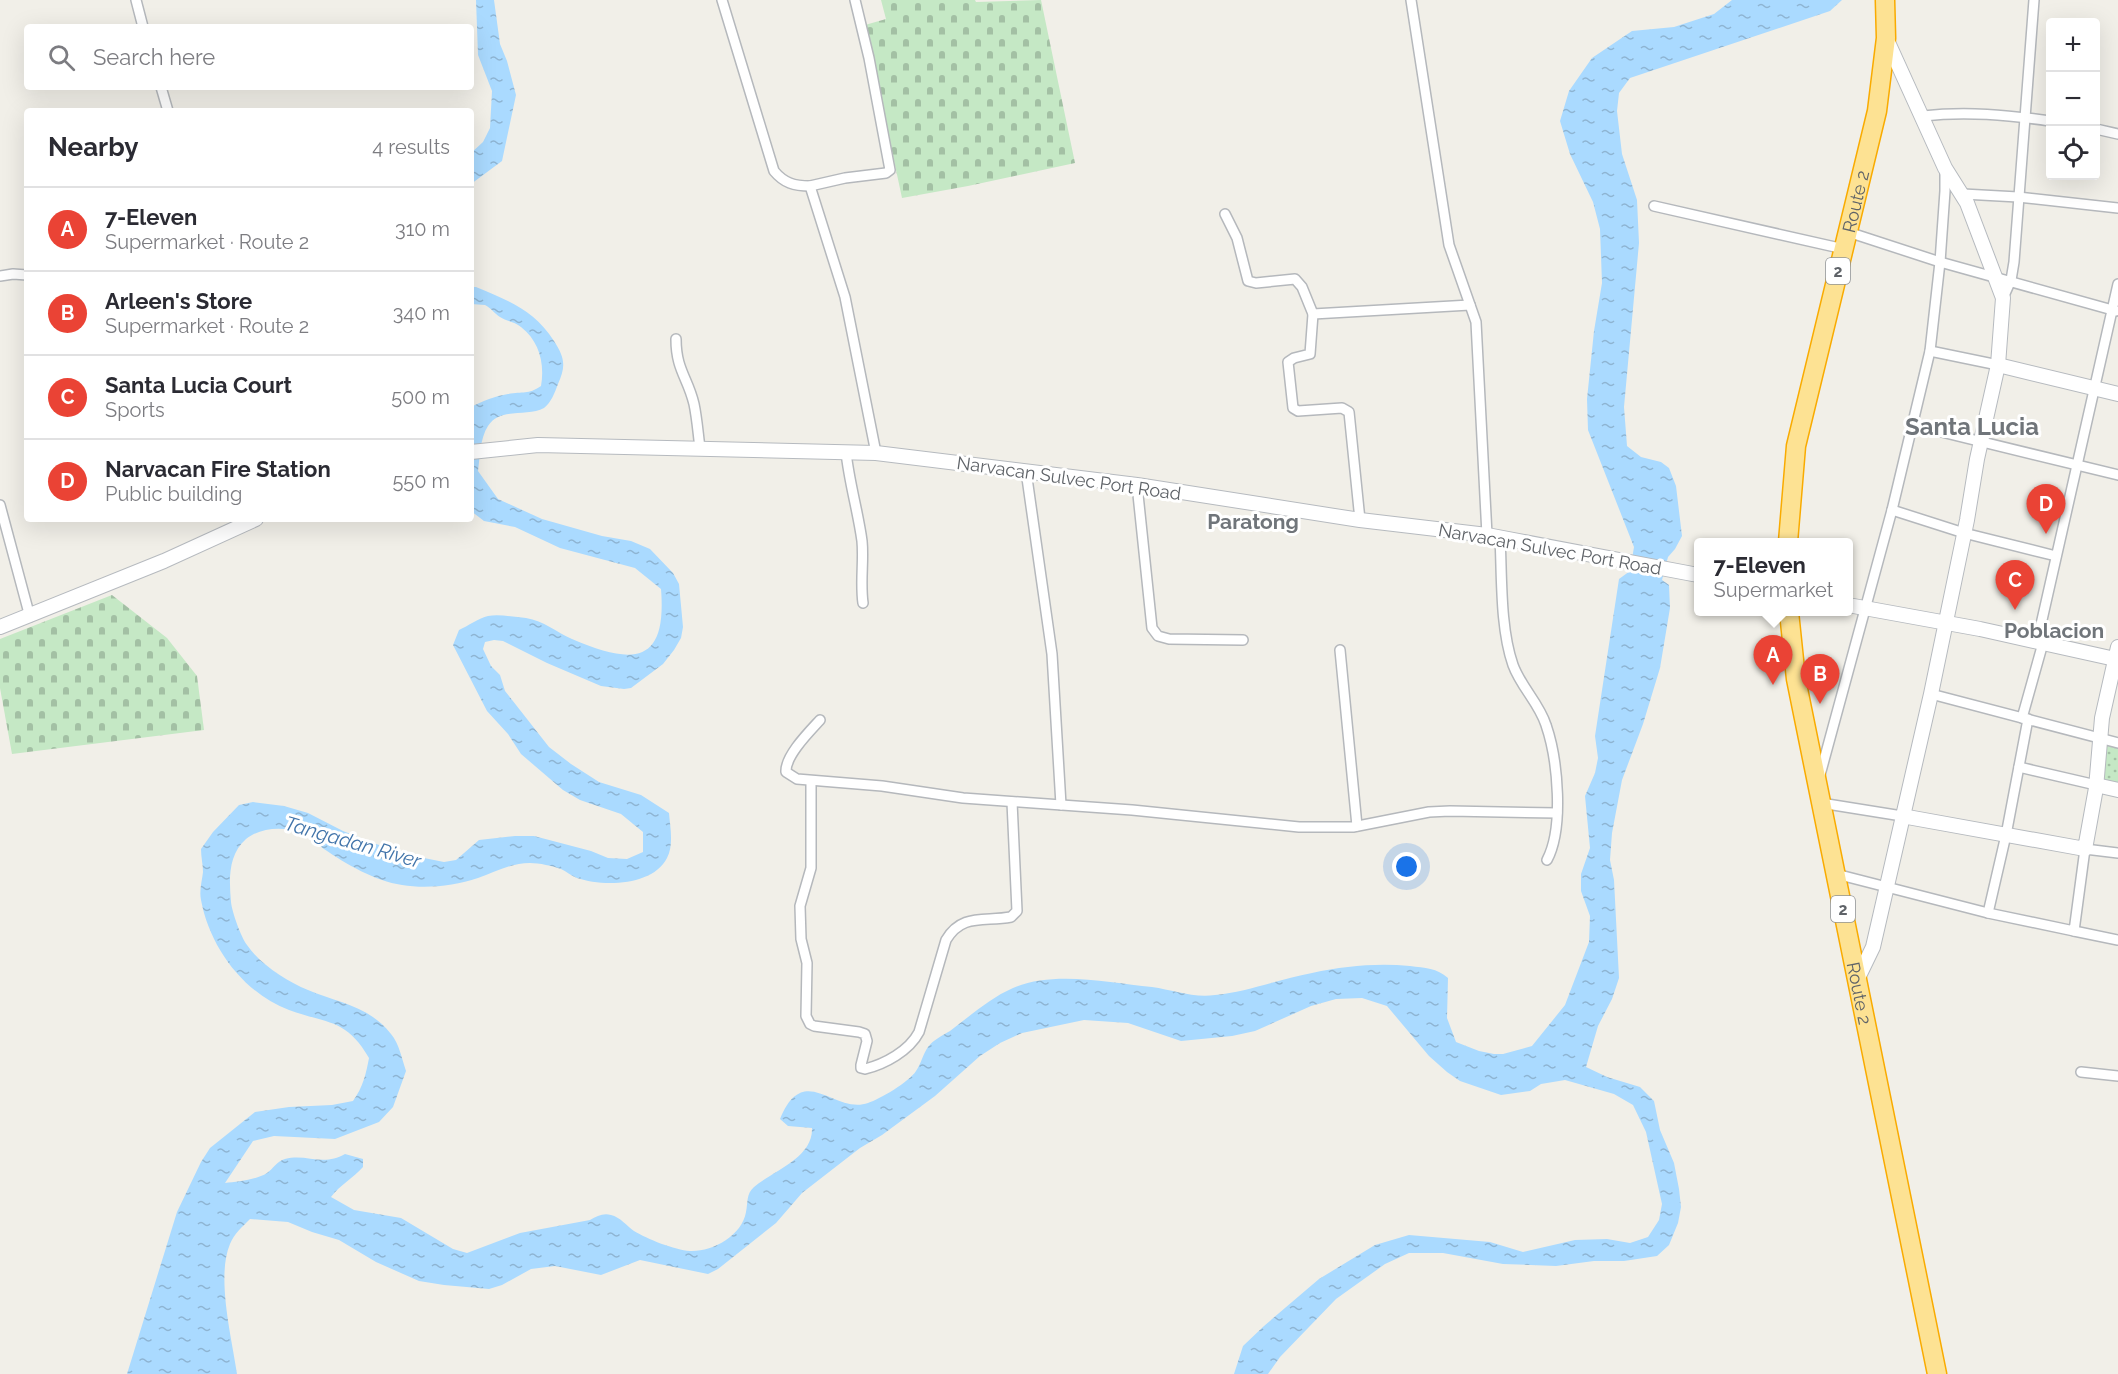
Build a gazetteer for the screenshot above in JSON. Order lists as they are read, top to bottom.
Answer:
{
  "streets": {
    "highway": ["Route 2", "2"],
    "street": ["Narvacan Sulvec Port Road"]
  },
  "districts": ["Santa Lucia", "Paratong", "Poblacion"],
  "water": ["Tangadan River"],
  "page": {
    "map_buttons": ["+", "−"],
    "search": "Search here",
    "heading": ["Nearby", "4 results"],
    "list": [
      {
        "mark": "A",
        "name": "7-Eleven",
        "note": "Supermarket · Route 2",
        "value": "310 m"
      },
      {
        "mark": "B",
        "name": "Arleen's Store",
        "note": "Supermarket · Route 2",
        "value": "340 m"
      },
      {
        "mark": "C",
        "name": "Santa Lucia Court",
        "note": "Sports",
        "value": "500 m"
      },
      {
        "mark": "D",
        "name": "Narvacan Fire Station",
        "note": "Public building",
        "value": "550 m"
      }
    ],
    "pins": [
      "D",
      "C",
      "A",
      "B"
    ],
    "popup": ["7-Eleven", "Supermarket"]
  }
}
